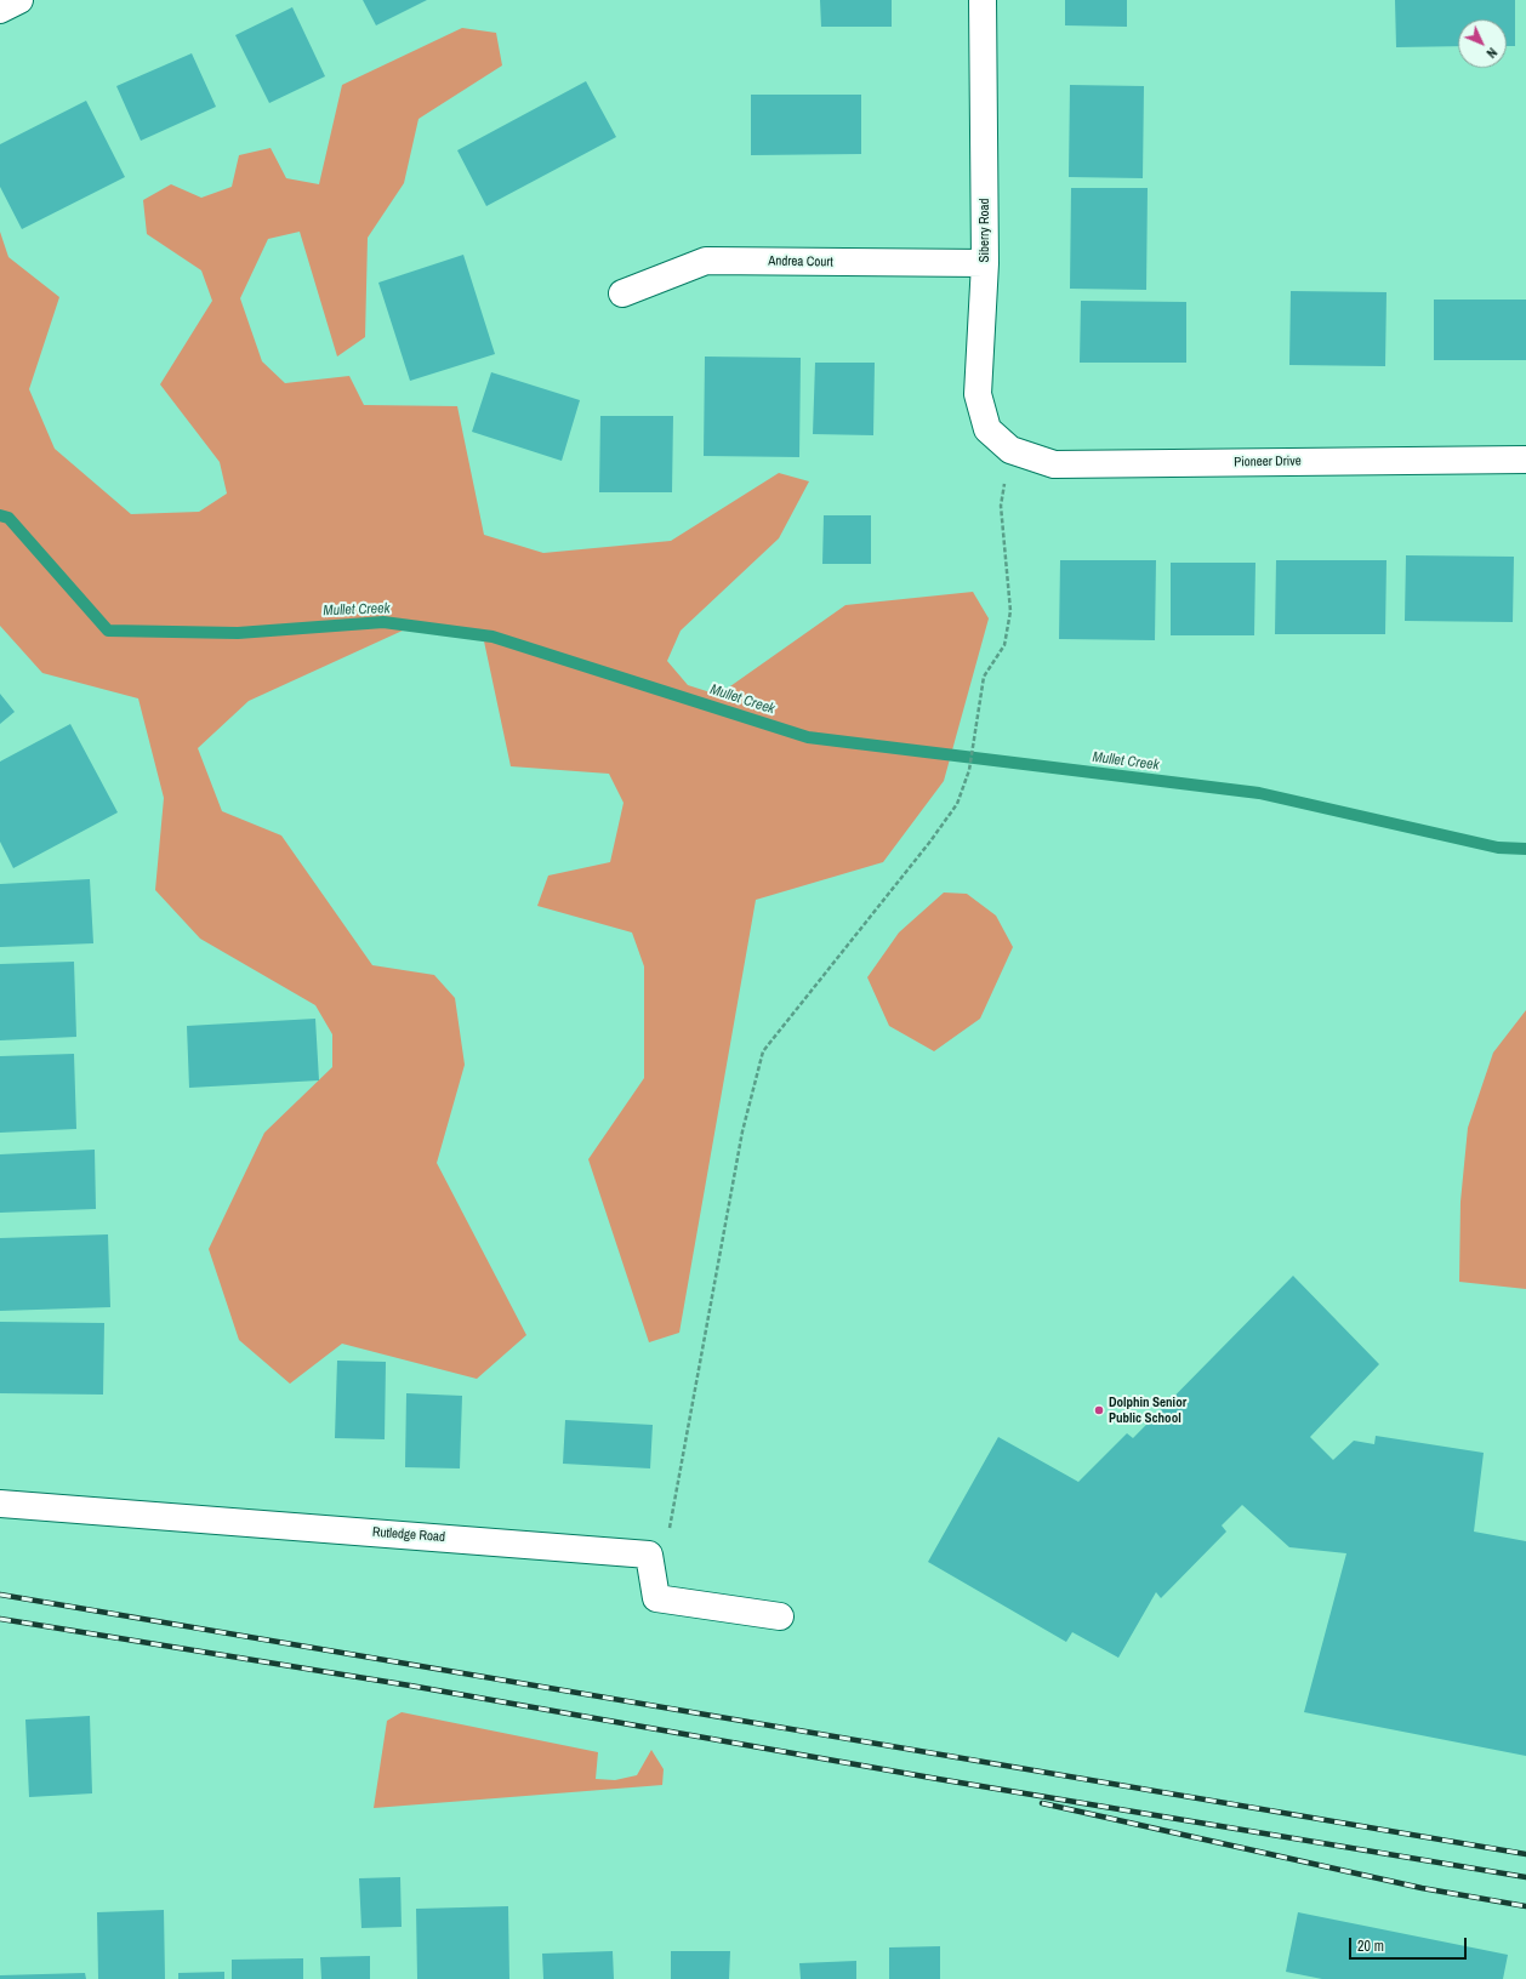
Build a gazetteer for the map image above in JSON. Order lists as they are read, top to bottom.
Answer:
{
  "streets": {
    "street": [
      "Siberry Road",
      "Andrea Court",
      "Pioneer Drive",
      "Rutledge Road"
    ]
  },
  "crossings": [
    ["Siberry Road", "Andrea Court"],
    ["Siberry Road", "Pioneer Drive"]
  ],
  "water": ["Mullet Creek"],
  "places": ["Dolphin Senior Public School"],
  "scale_bar": "20 m",
  "north": "bottom right"
}
